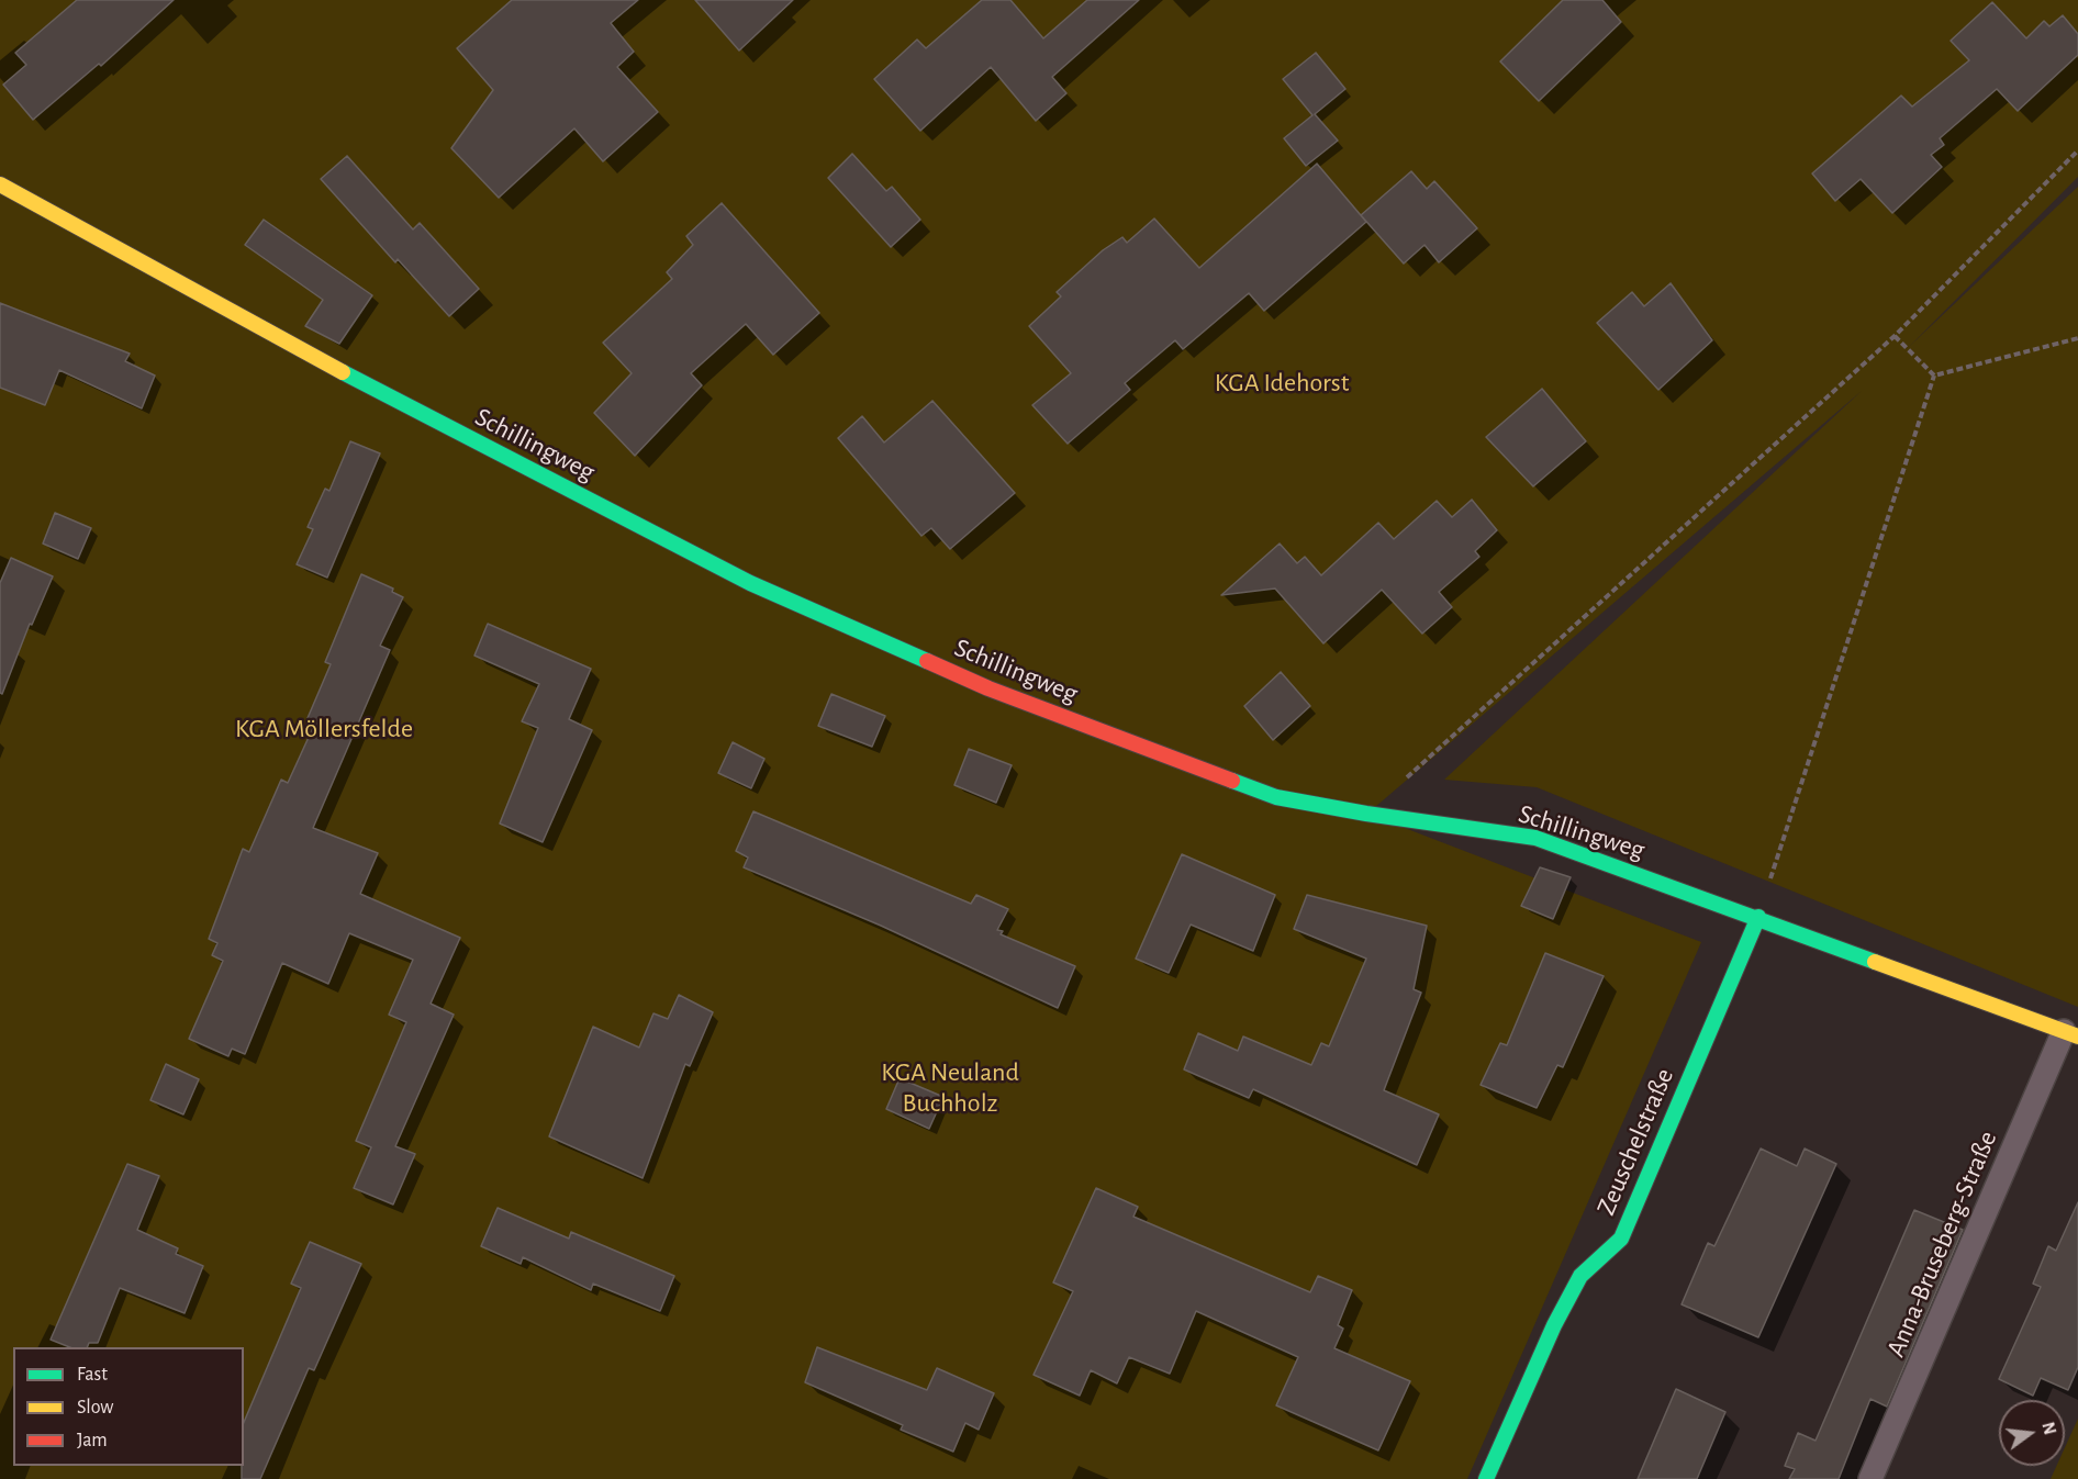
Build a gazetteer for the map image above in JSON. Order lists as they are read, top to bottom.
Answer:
{
  "streets": {
    "street": ["Schillingweg", "Zeuschelstraße"],
    "lane": ["Anna-Bruseberg-Straße"]
  },
  "crossings": [
    ["Schillingweg", "Zeuschelstraße"],
    ["Schillingweg", "Anna-Bruseberg-Straße"]
  ],
  "parks": ["KGA Idehorst", "KGA Möllersfelde", "KGA Neuland Buchholz"],
  "legend": ["Fast", "Slow", "Jam"],
  "north": "right"
}
